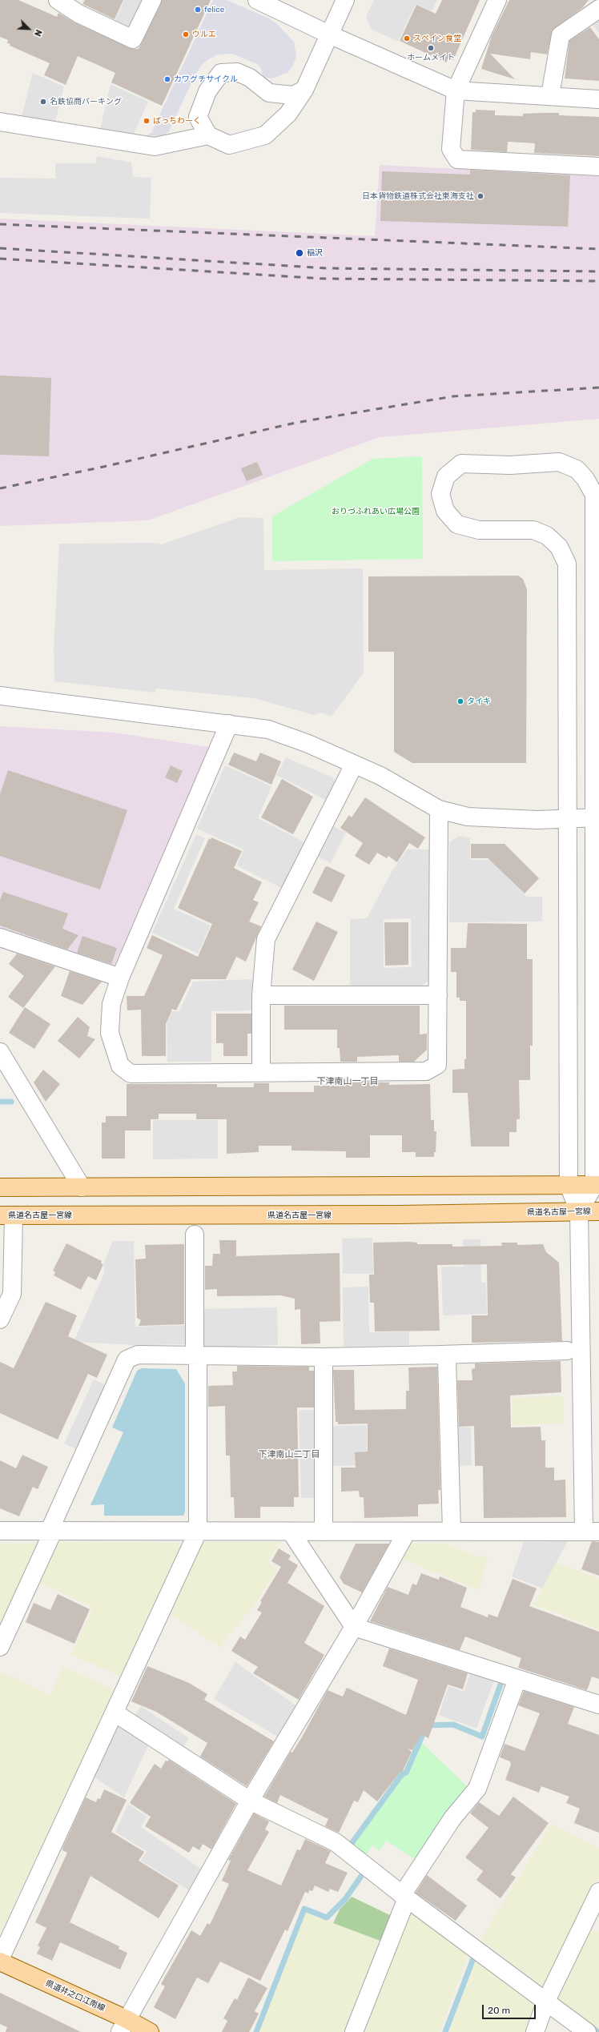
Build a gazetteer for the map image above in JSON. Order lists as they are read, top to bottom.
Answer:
{
  "streets": {
    "main road": ["県道名古屋一宮線", "県道井之口江南線"]
  },
  "districts": ["下津南山一丁目", "下津南山二丁目"],
  "parks": ["おりづふれあい広場公園"],
  "places": [
    "felice",
    "ウルエ",
    "スペイン食堂",
    "ホームメイト",
    "カワグチサイクル",
    "名鉄協商パーキング",
    "ぱっちわーく",
    "日本貨物鉄道株式会社東海支社",
    "稲沢",
    "タイキ"
  ],
  "scale_bar": "20 m",
  "north": "bottom right"
}
